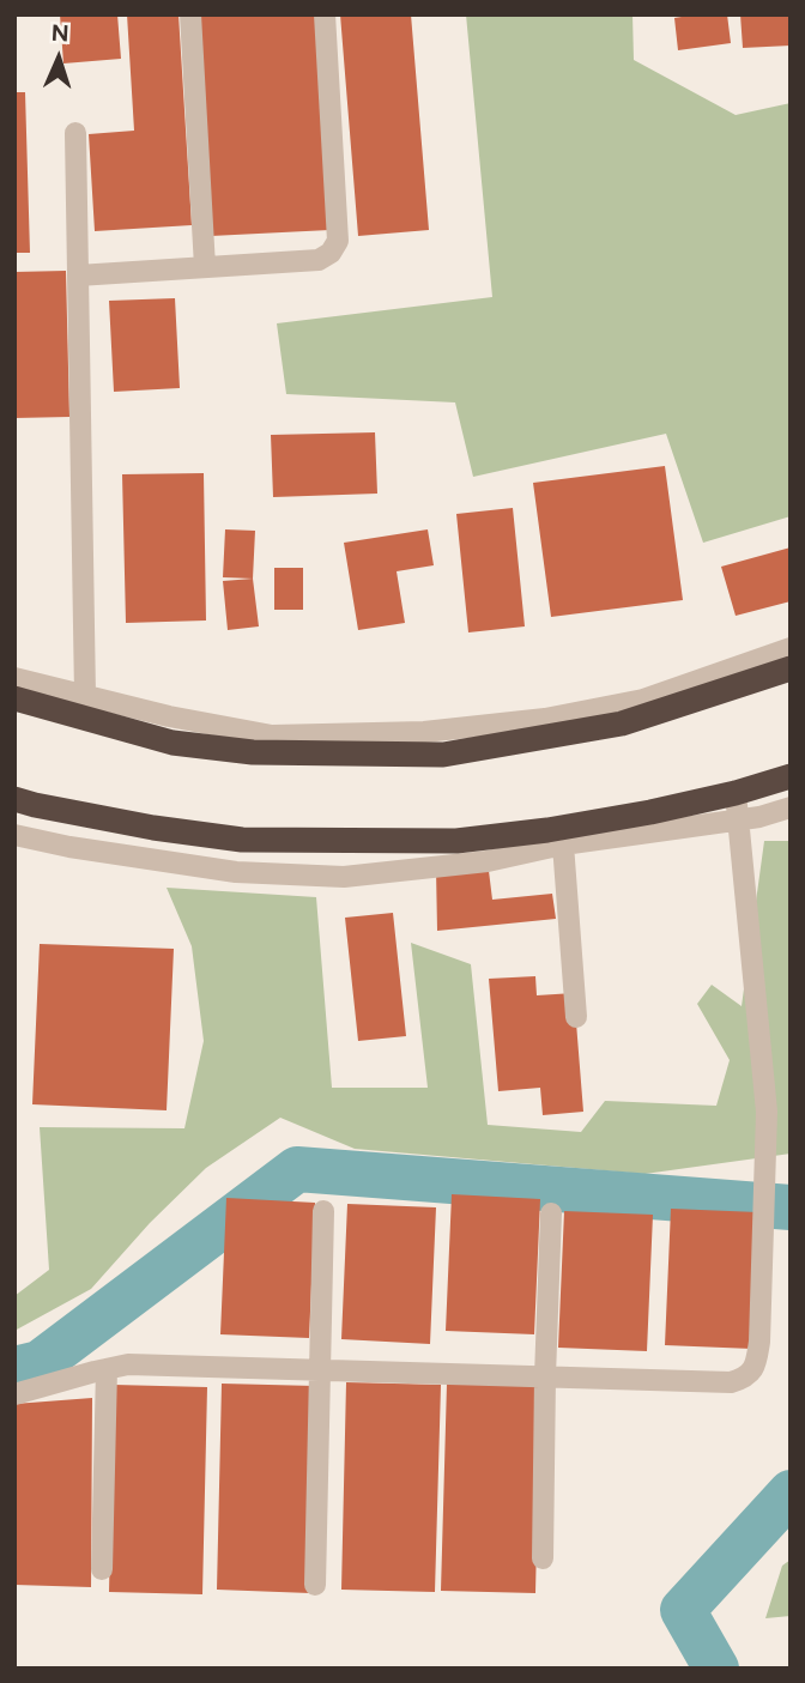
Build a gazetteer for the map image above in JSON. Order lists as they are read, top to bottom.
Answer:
{
  "north": "top"
}
